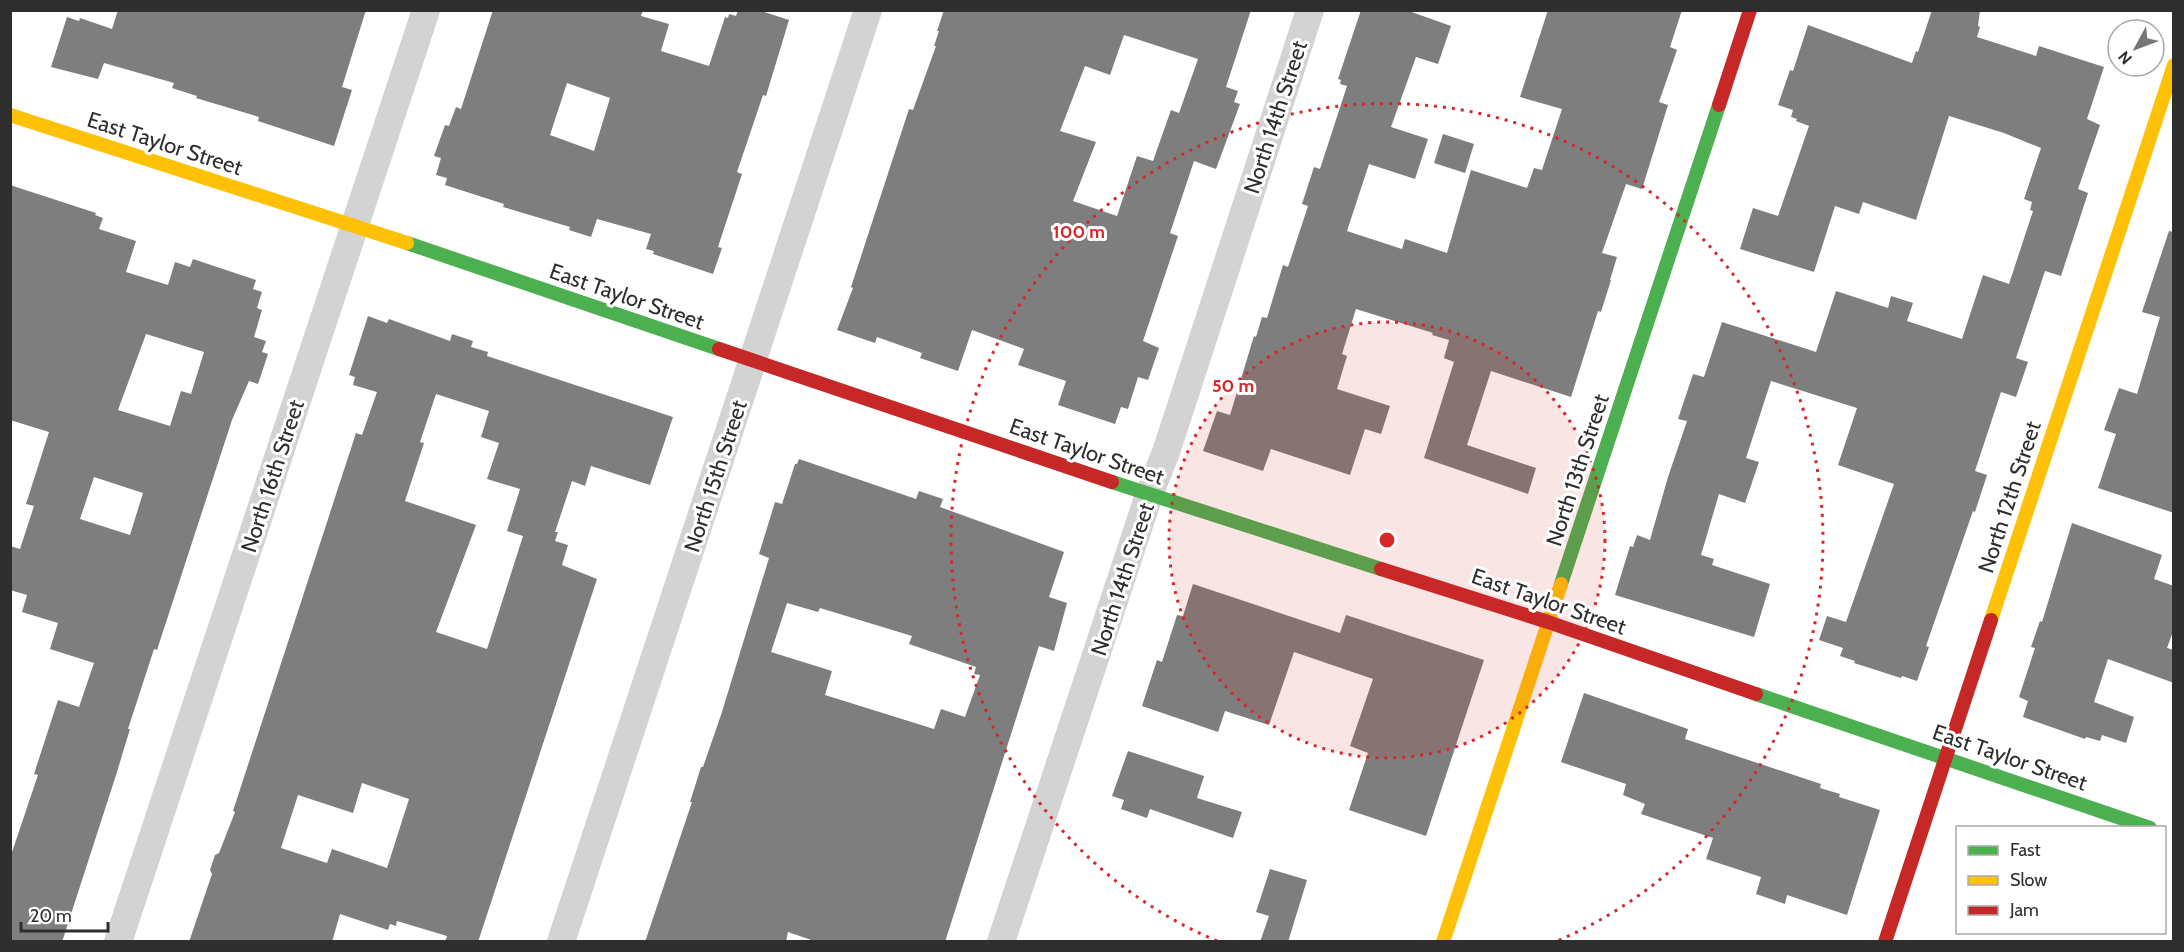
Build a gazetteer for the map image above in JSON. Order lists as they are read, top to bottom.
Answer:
{
  "streets": {
    "main road": ["East Taylor Street", "North 13th Street", "North 12th Street"],
    "street": ["North 14th Street", "North 16th Street", "North 15th Street"]
  },
  "crossings": [
    ["North 14th Street", "East Taylor Street"],
    ["East Taylor Street", "North 13th Street"],
    ["East Taylor Street", "North 16th Street"],
    ["East Taylor Street", "North 15th Street"],
    ["East Taylor Street", "North 12th Street"]
  ],
  "legend": ["Fast", "Slow", "Jam"],
  "scale_bar": "20 m",
  "north": "bottom left",
  "rings": ["100 m", "50 m"]
}
